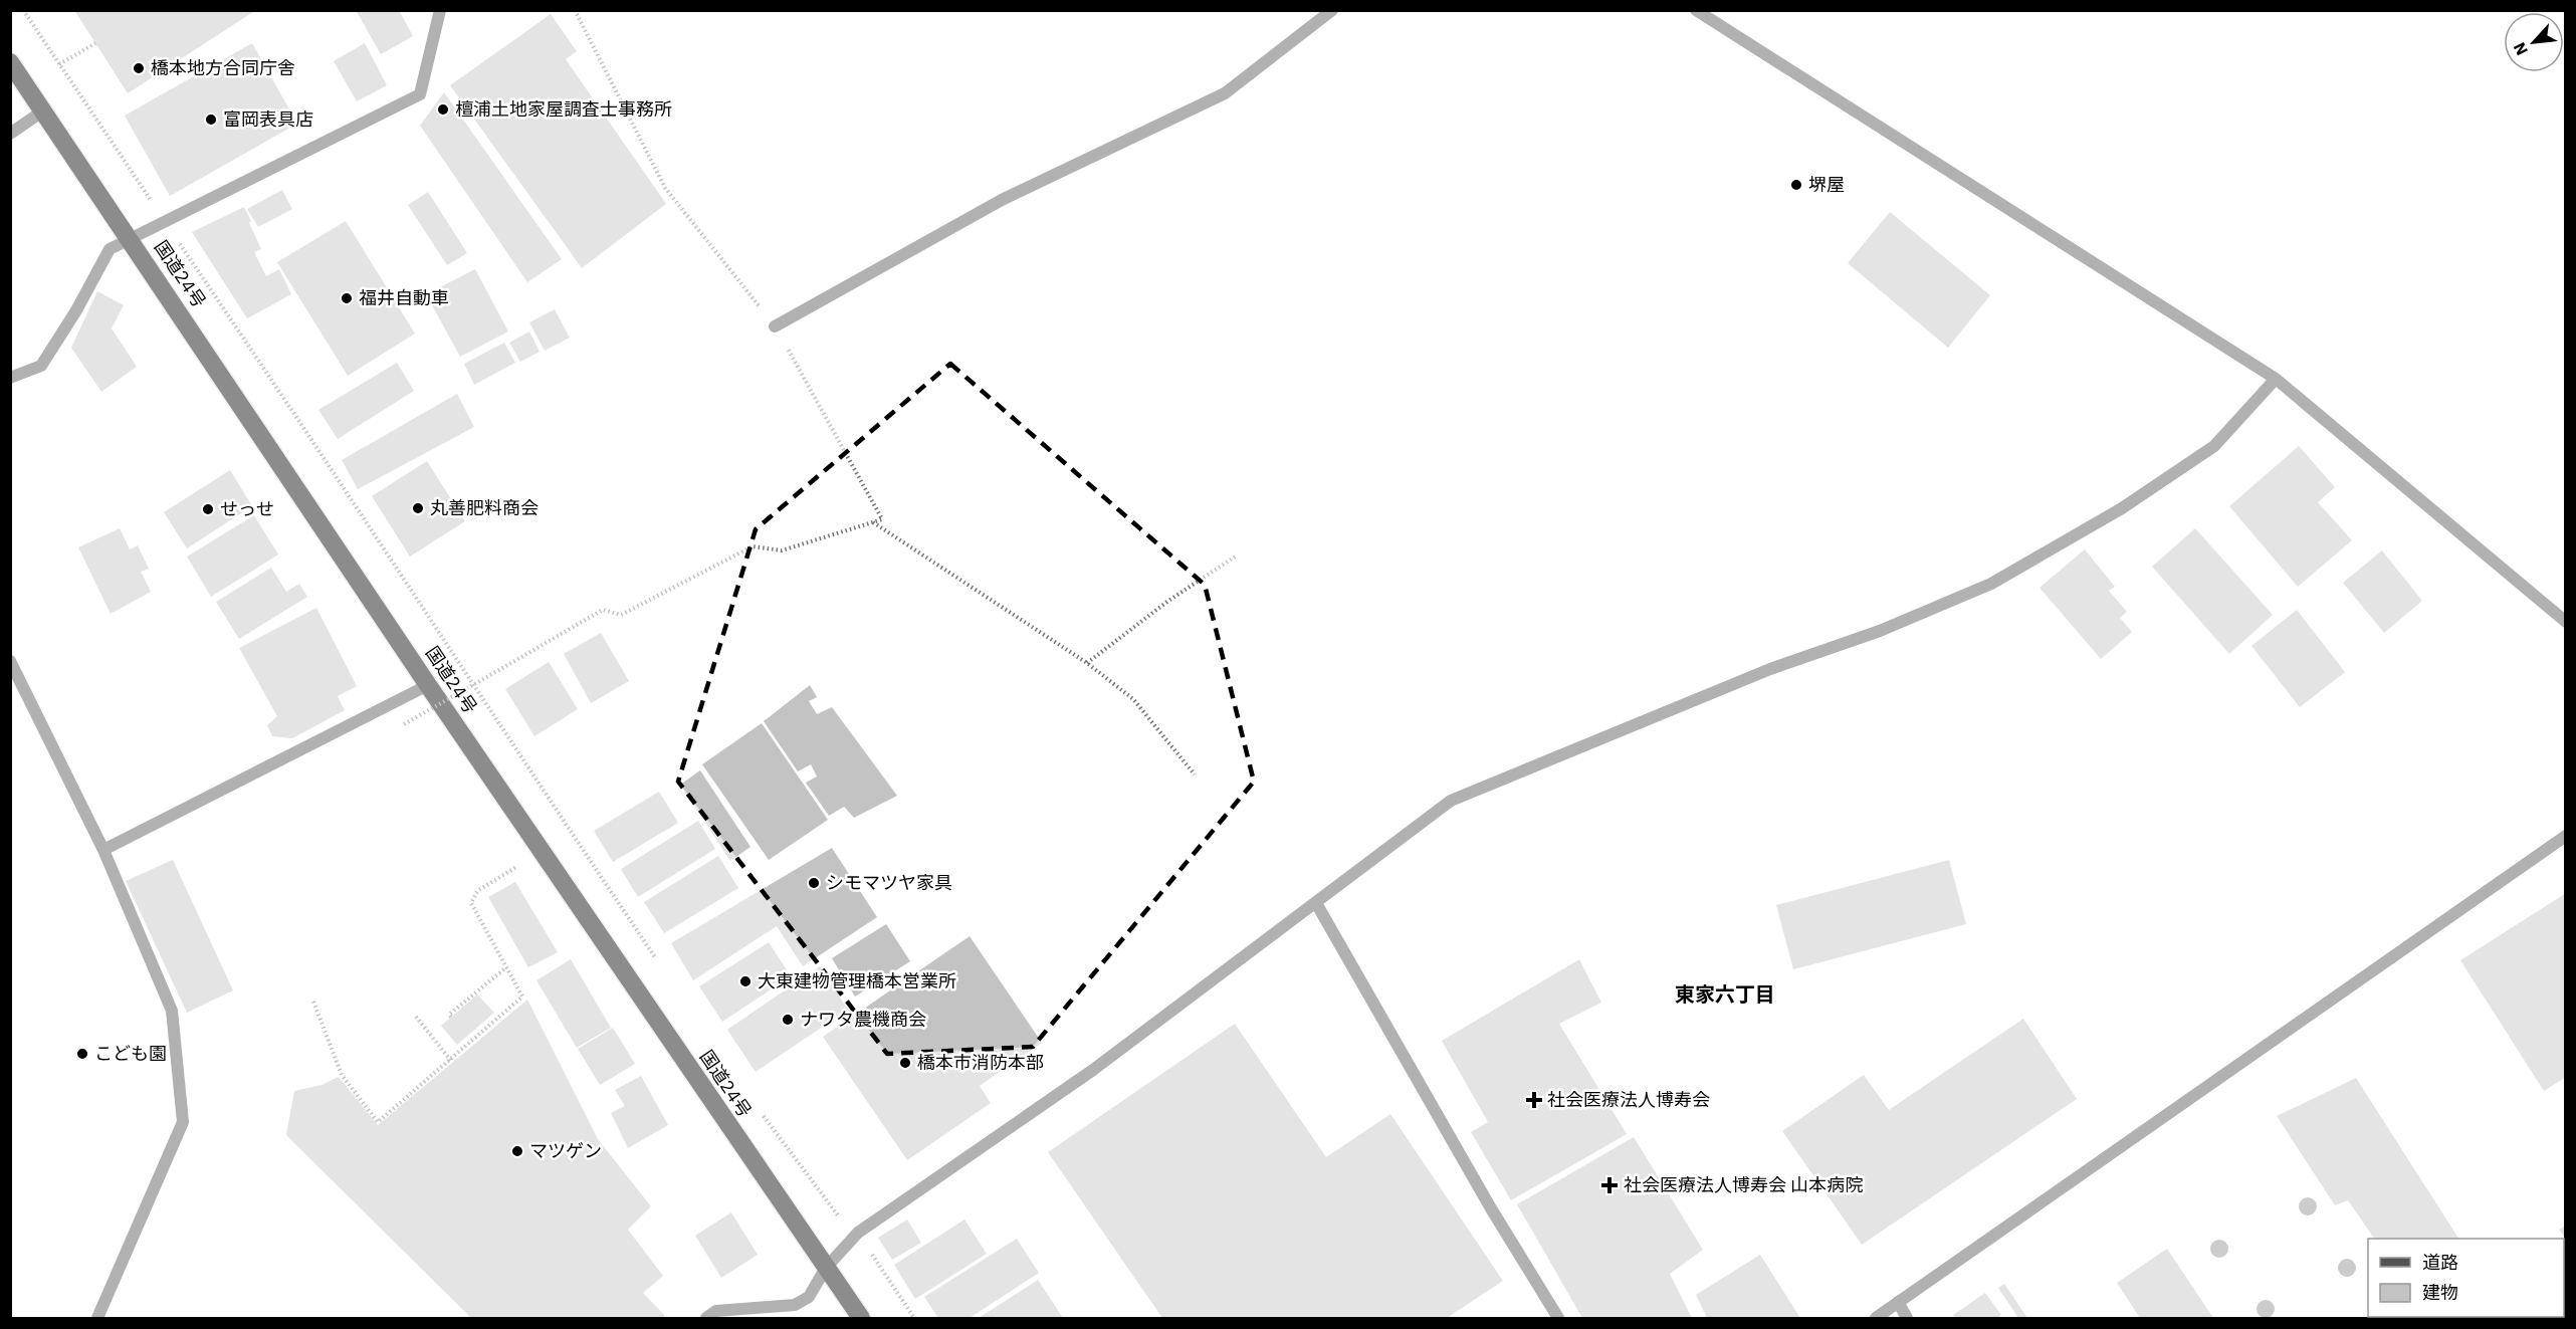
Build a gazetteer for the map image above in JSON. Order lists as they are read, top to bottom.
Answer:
{
  "streets": {
    "highway": ["国道24号"]
  },
  "districts": ["東家六丁目"],
  "places": {
    "other": [
      "橋本地方合同庁舎",
      "檀浦土地家屋調査士事務所",
      "富岡表具店",
      "堺屋",
      "福井自動車",
      "丸善肥料商会",
      "せっせ",
      "シモマツヤ家具",
      "大東建物管理橋本営業所",
      "ナワタ農機商会",
      "こども園",
      "橋本市消防本部",
      "マツゲン"
    ],
    "health": ["社会医療法人博寿会", "社会医療法人博寿会 山本病院"]
  },
  "legend": ["道路", "建物"],
  "north": "bottom left"
}
